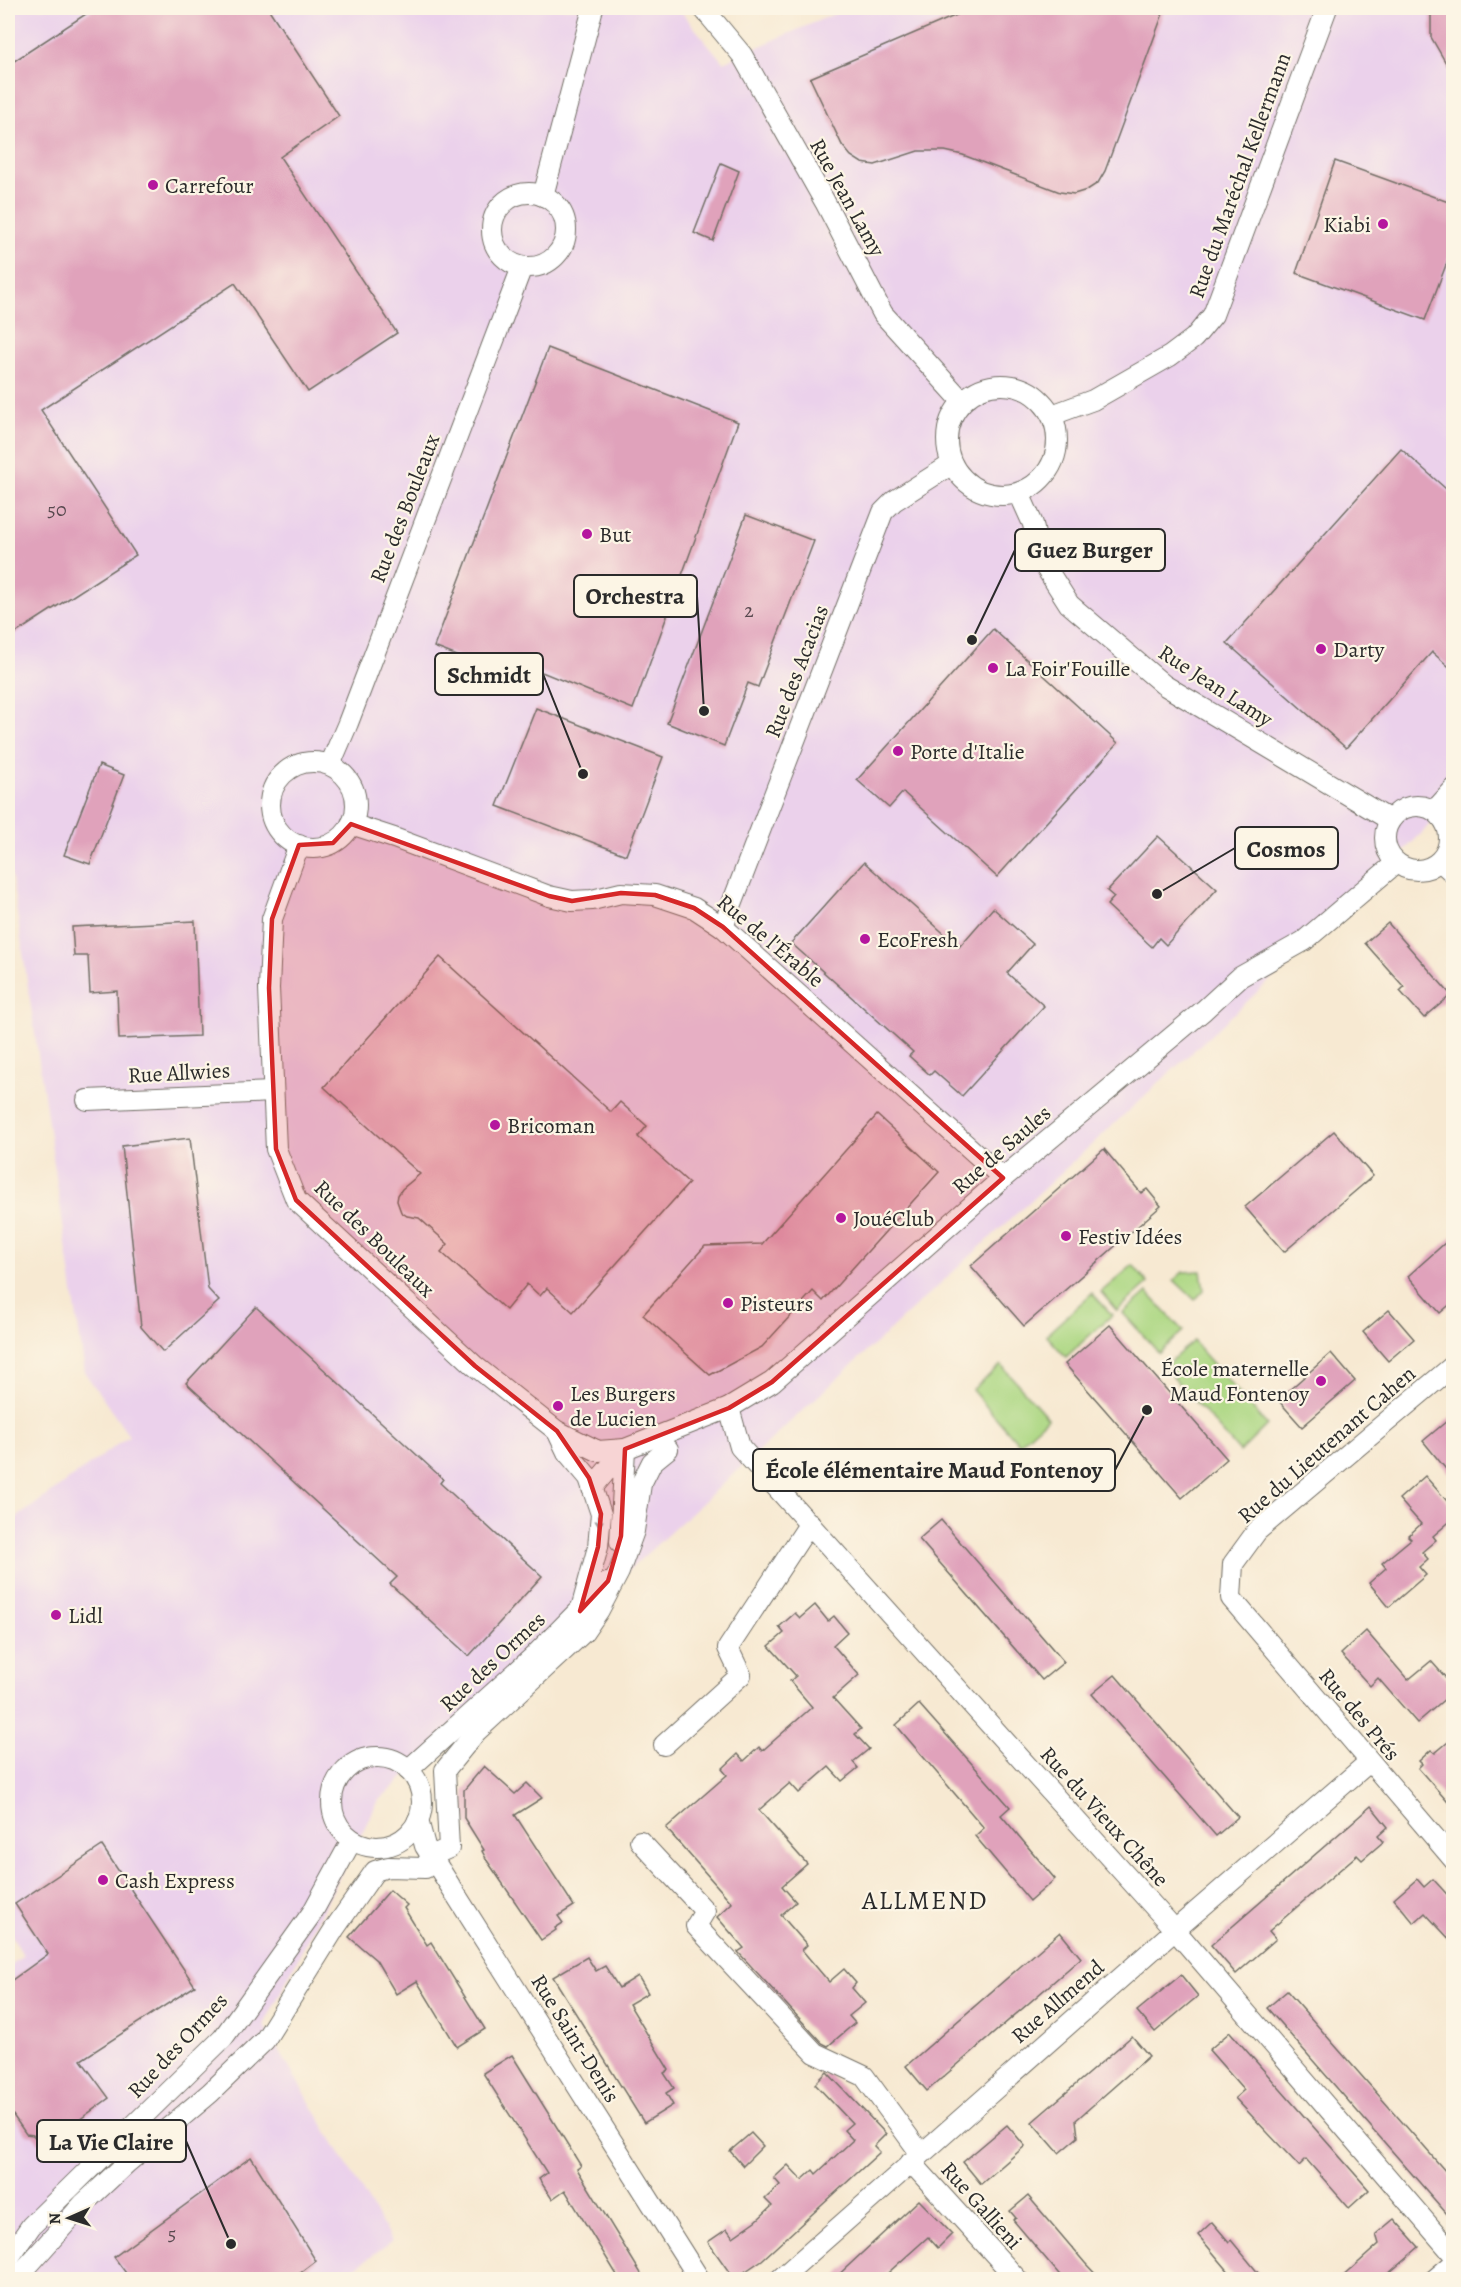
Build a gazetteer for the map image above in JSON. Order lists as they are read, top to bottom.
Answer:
{
  "streets": {
    "street": [
      "Rue du Maréchal Kellermann",
      "Rue Jean Lamy",
      "Rue des Bouleaux",
      "Rue des Acacias",
      "Rue de l'Érable",
      "Rue Allwies",
      "Rue de Saules",
      "Rue du Lieutenant Cahen",
      "Rue des Ormes",
      "Rue des Prés",
      "Rue du Vieux Chêne",
      "Rue Allmend",
      "Rue Saint-Denis",
      "Rue Gallieni"
    ]
  },
  "crossings": [
    ["Rue du Maréchal Kellermann", "Rue Jean Lamy"],
    ["Rue du Maréchal Kellermann", "Rue des Acacias"],
    ["Rue Jean Lamy", "Rue des Acacias"],
    ["Rue Jean Lamy", "Rue de Saules"],
    ["Rue des Bouleaux", "Rue de l'Érable"],
    ["Rue des Bouleaux", "Rue Allwies"],
    ["Rue des Bouleaux", "Rue de Saules"],
    ["Rue des Bouleaux", "Rue des Ormes"],
    ["Rue des Acacias", "Rue de l'Érable"],
    ["Rue de l'Érable", "Rue de Saules"],
    ["Rue de Saules", "Rue des Ormes"],
    ["Rue de Saules", "Rue du Vieux Chêne"],
    ["Rue du Lieutenant Cahen", "Rue des Prés"],
    ["Rue des Ormes", "Rue Saint-Denis"],
    ["Rue des Prés", "Rue Allmend"],
    ["Rue du Vieux Chêne", "Rue Allmend"],
    ["Rue Allmend", "Rue Gallieni"]
  ],
  "districts": ["ALLMEND"],
  "places": [
    "Carrefour",
    "Kiabi",
    "But",
    "Guez Burger",
    "Darty",
    "La Foir'Fouille",
    "Orchestra",
    "Porte d'Italie",
    "Schmidt",
    "Cosmos",
    "EcoFresh",
    "Bricoman",
    "JouéClub",
    "Festiv Idées",
    "Pisteurs",
    "École maternelle Maud Fontenoy",
    "Les Burgers de Lucien",
    "École élémentaire Maud Fontenoy",
    "Lidl",
    "Cash Express",
    "La Vie Claire"
  ],
  "house_numbers": ["50", "2", "5"],
  "north": "left"
}
